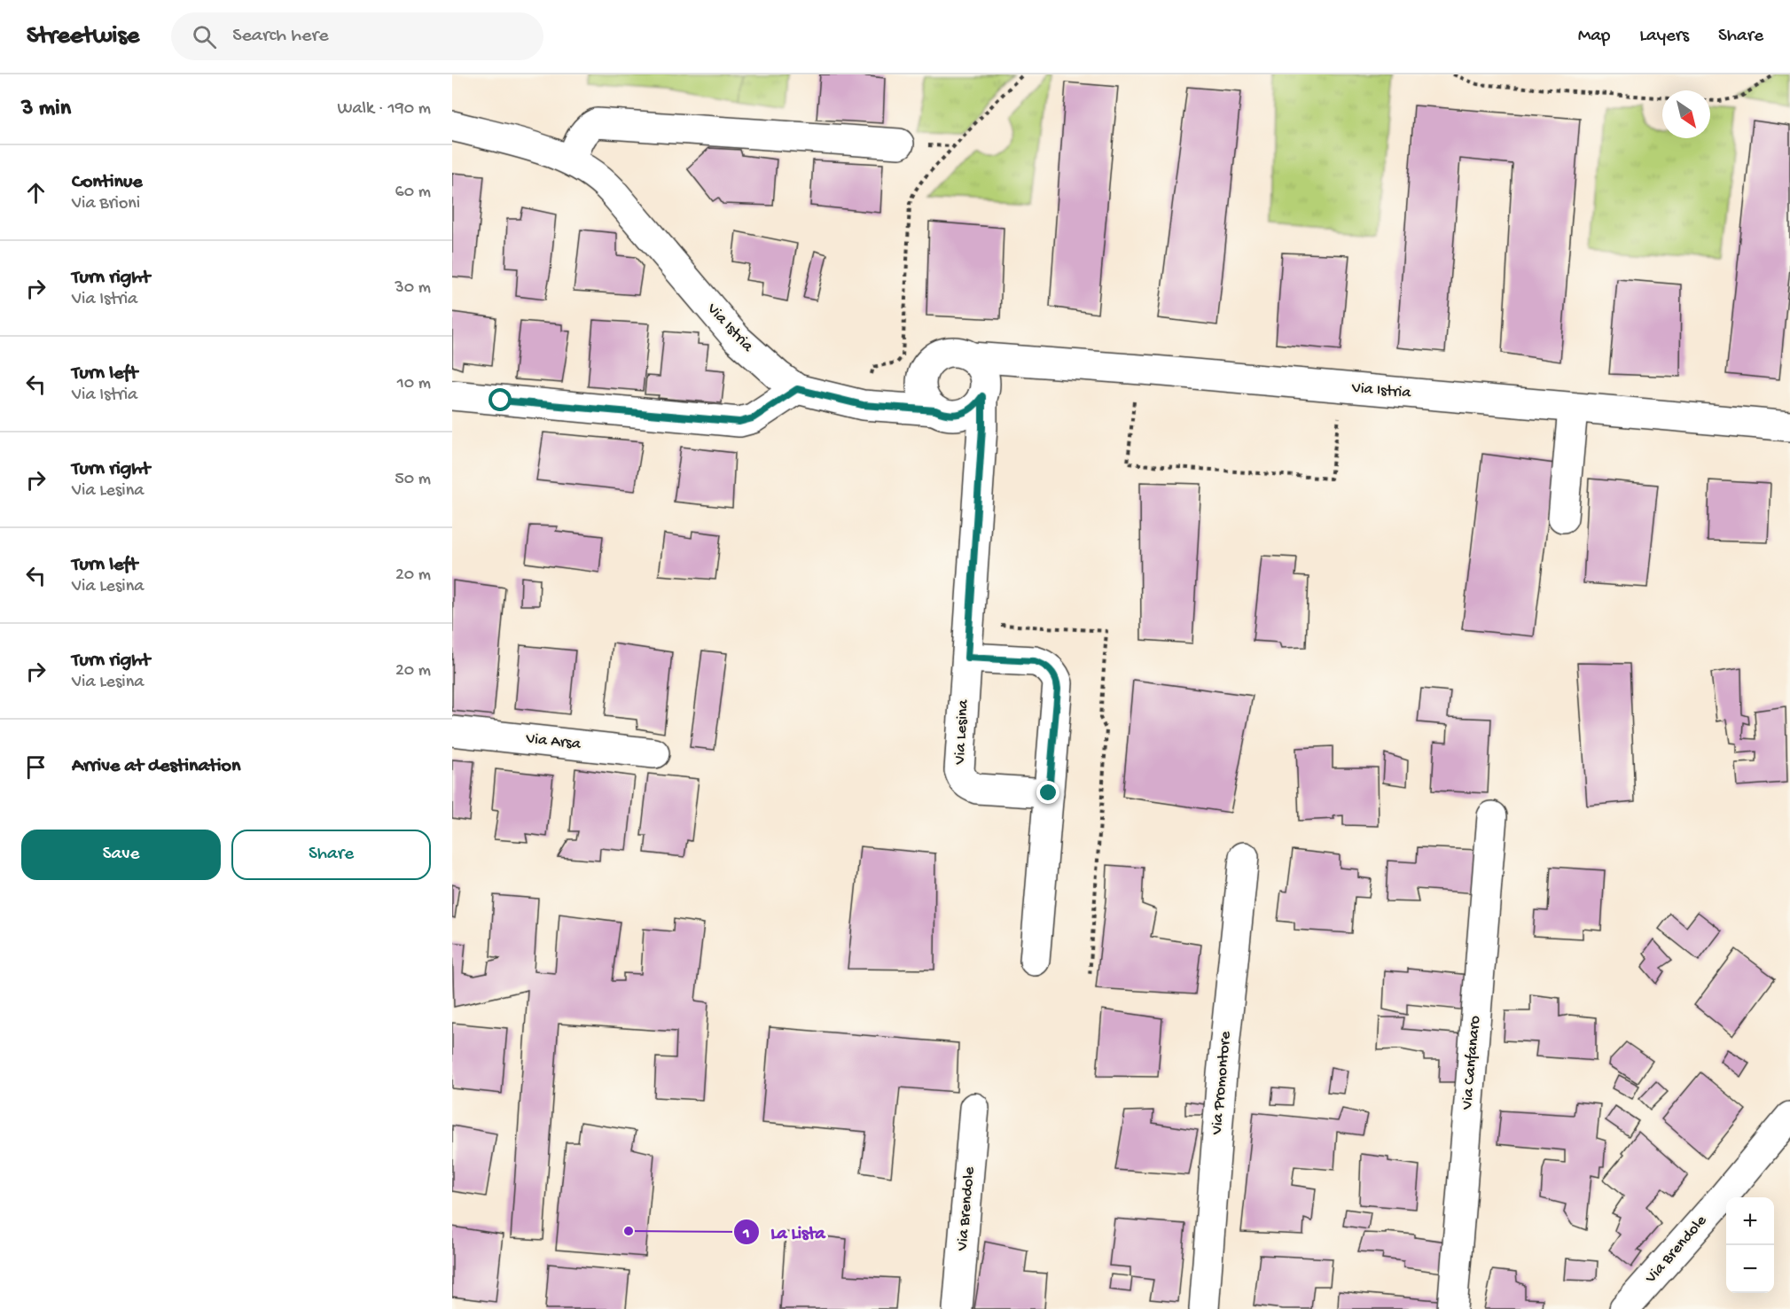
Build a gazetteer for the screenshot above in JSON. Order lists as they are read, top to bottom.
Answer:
{
  "streets": {
    "street": [
      "Via Istria",
      "Via Lesina",
      "Via Arsa",
      "Via Canfanaro",
      "Via Promontore",
      "Via Brendole"
    ]
  },
  "crossings": [
    ["Via Istria", "Via Lesina"]
  ],
  "places": ["La Lista"],
  "north": "bottom right",
  "page": {
    "header": "Streetwise",
    "search": "Search here",
    "nav": ["Map", "Layers", "Share"],
    "heading": ["3 min", "Walk · 190 m"],
    "list": [
      ["Continue", "Via Brioni", "60 m"],
      ["Turn right", "Via Istria", "30 m"],
      ["Turn left", "Via Istria", "10 m"],
      ["Turn right", "Via Lesina", "50 m"],
      ["Turn left", "Via Lesina", "20 m"],
      ["Turn right", "Via Lesina", "20 m"],
      "Arrive at destination"
    ],
    "buttons": ["Save", "Share"],
    "map_buttons": ["+", "−"]
  }
}
